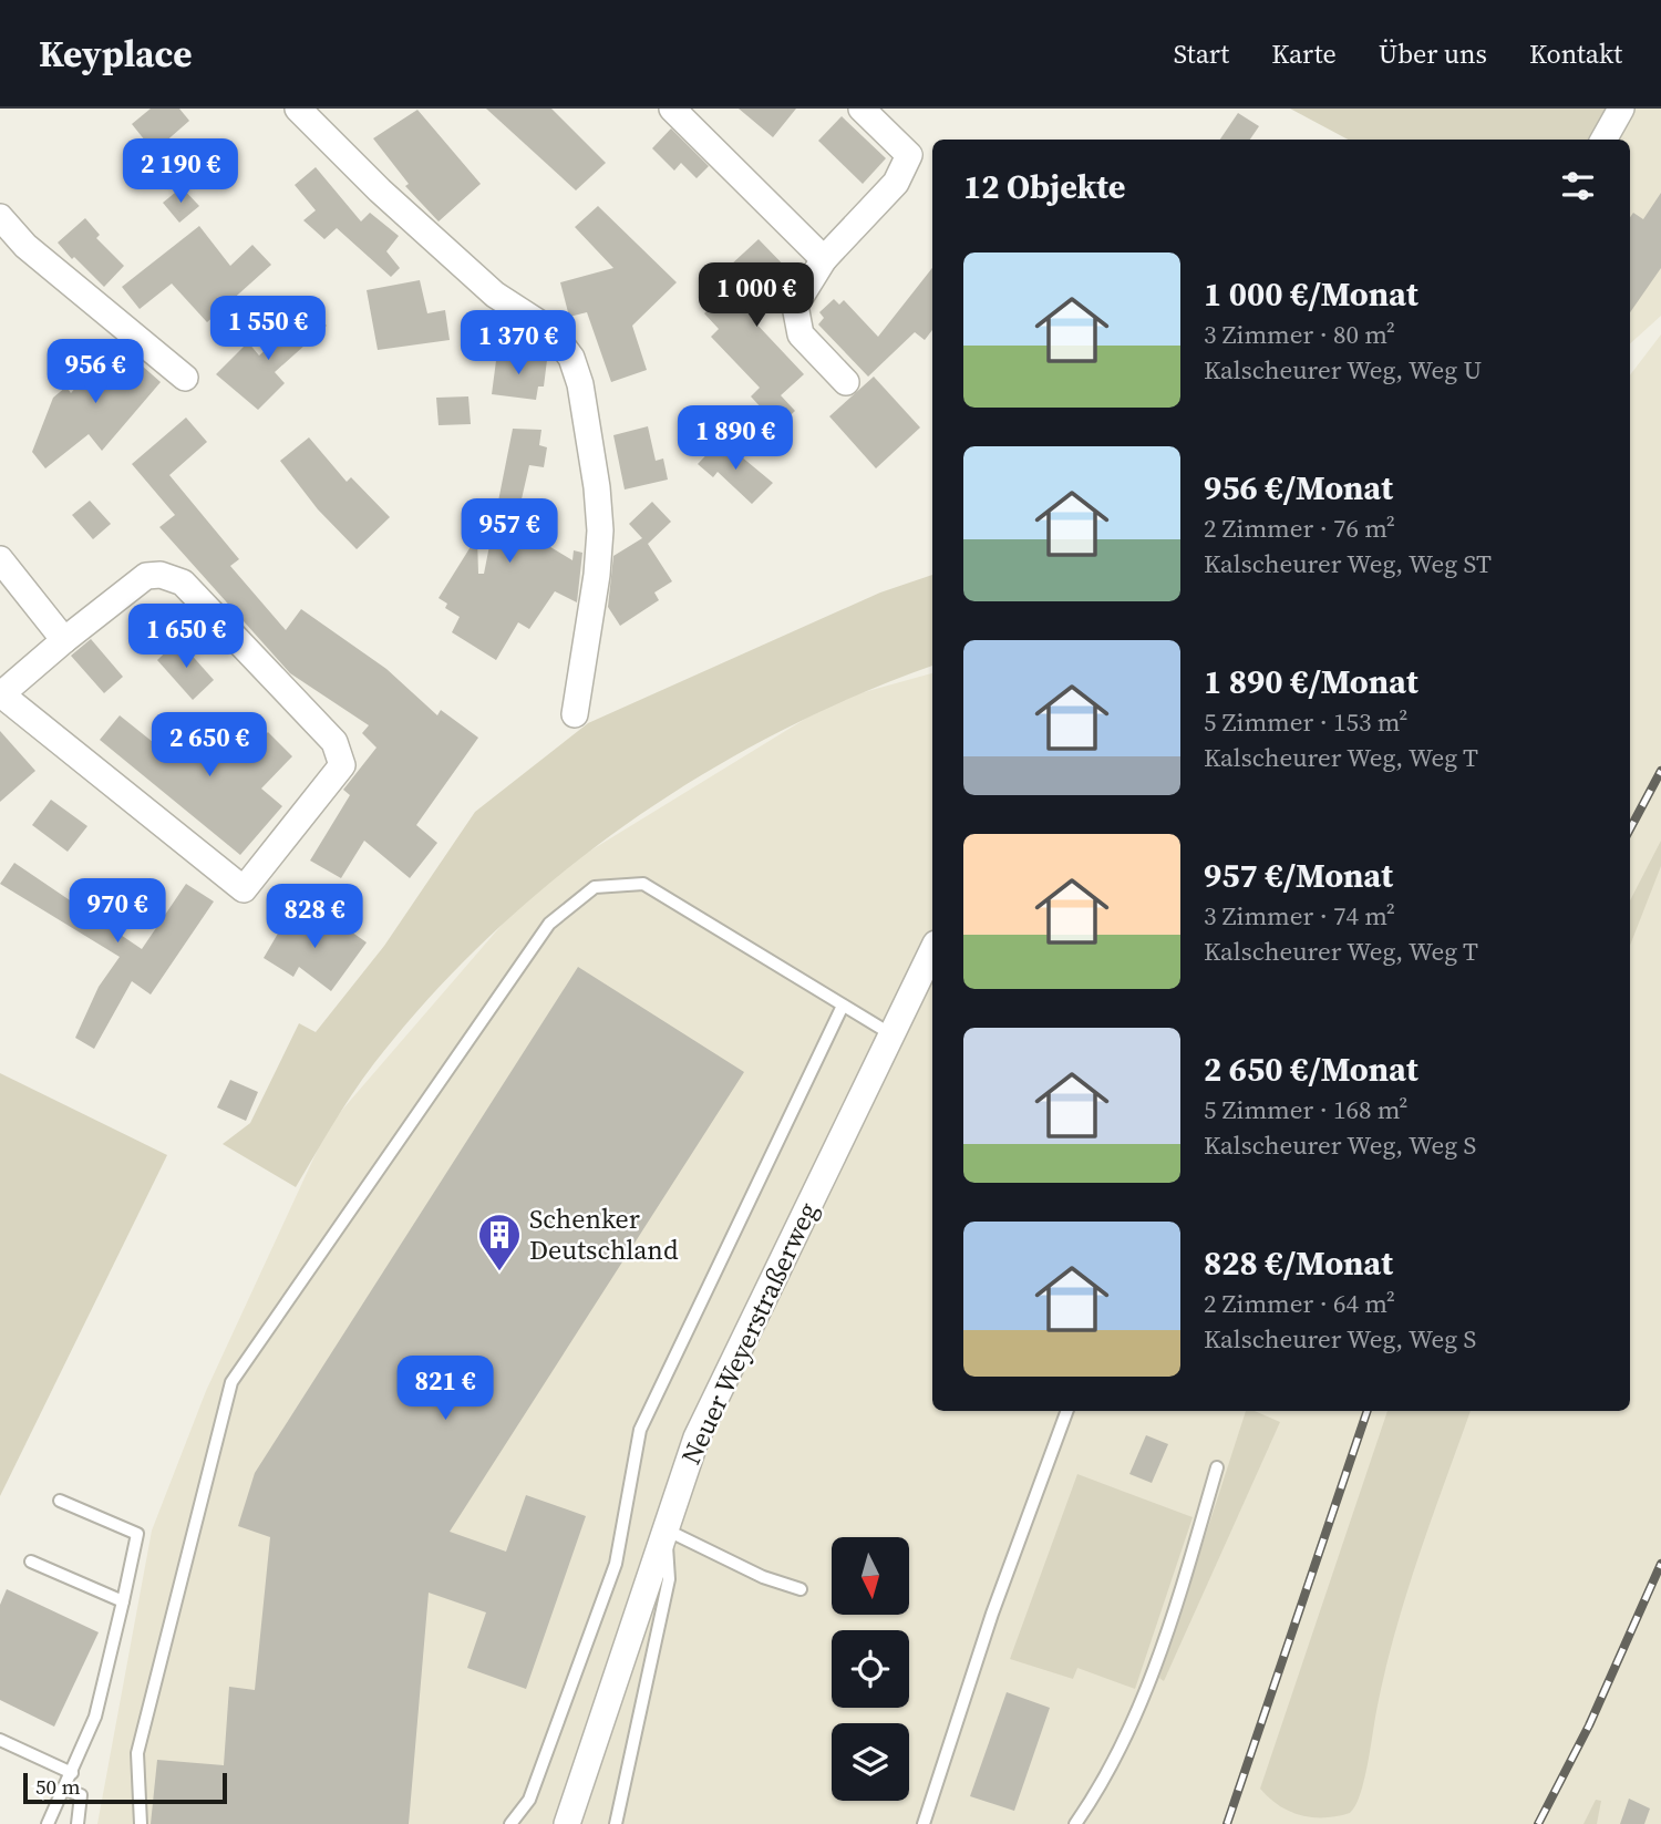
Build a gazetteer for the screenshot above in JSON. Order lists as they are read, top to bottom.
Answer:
{
  "streets": {
    "street": ["Neuer Weyerstraßerweg"]
  },
  "places": {
    "building": ["Schenker Deutschland"]
  },
  "scale_bar": "50 m",
  "north": "bottom",
  "page": {
    "header": "Keyplace",
    "nav": [
      "Start",
      "Karte",
      "Über uns",
      "Kontakt"
    ],
    "price": [
      "2 190 €",
      "1 000 €",
      "1 550 €",
      "1 370 €",
      "956 €",
      "1 890 €",
      "957 €",
      "1 650 €",
      "2 650 €",
      "970 €",
      "828 €",
      "821 €"
    ],
    "heading": "12 Objekte",
    "list": [
      {
        "name": "1 000 €/Monat",
        "note": "3 Zimmer · 80 m² · Kalscheurer Weg, Weg U"
      },
      {
        "name": "956 €/Monat",
        "note": "2 Zimmer · 76 m² · Kalscheurer Weg, Weg ST"
      },
      {
        "name": "1 890 €/Monat",
        "note": "5 Zimmer · 153 m² · Kalscheurer Weg, Weg T"
      },
      {
        "name": "957 €/Monat",
        "note": "3 Zimmer · 74 m² · Kalscheurer Weg, Weg T"
      },
      {
        "name": "2 650 €/Monat",
        "note": "5 Zimmer · 168 m² · Kalscheurer Weg, Weg S"
      },
      {
        "name": "828 €/Monat",
        "note": "2 Zimmer · 64 m² · Kalscheurer Weg, Weg S"
      }
    ],
    "scale": "50 m"
  }
}
